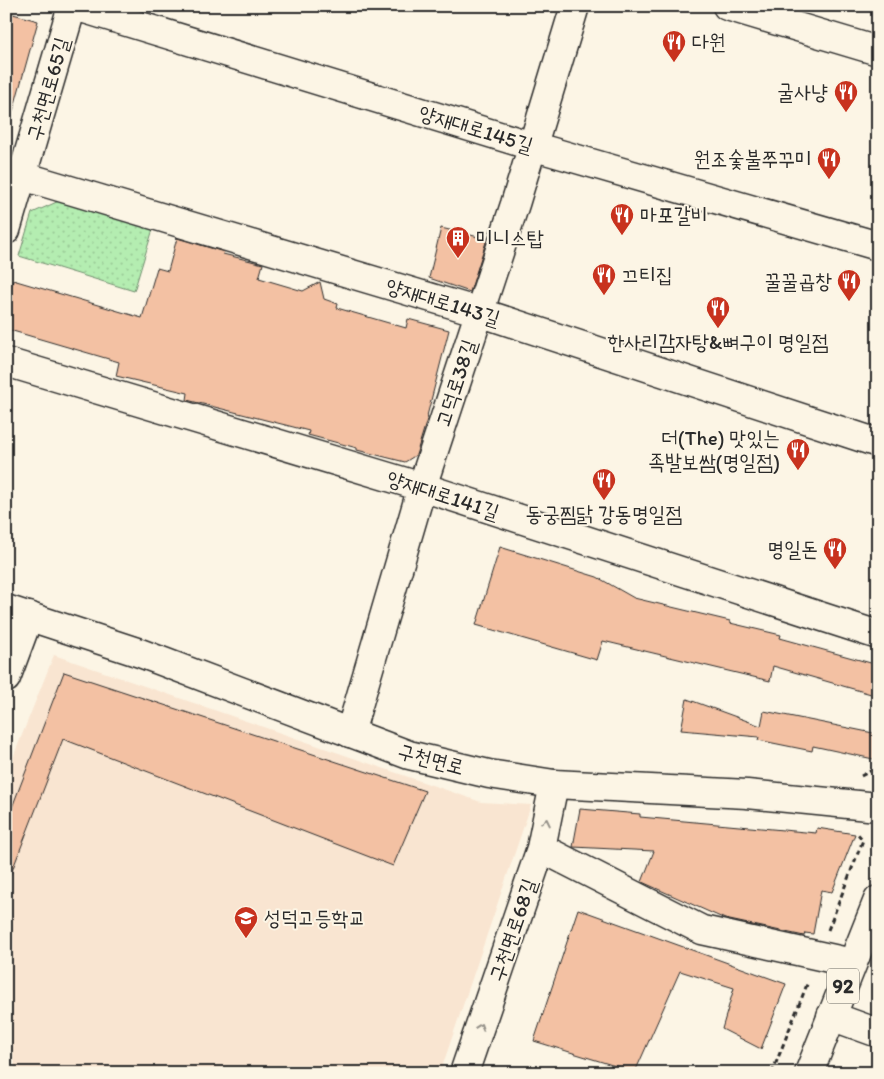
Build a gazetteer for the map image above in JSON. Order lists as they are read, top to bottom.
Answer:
{
  "streets": {
    "street": [
      "구천면로65길",
      "양재대로145길",
      "양재대로143길",
      "고덕로38길",
      "양재대로141길",
      "구천면로",
      "구천면로68길",
      "92"
    ]
  },
  "crossings": [
    ["구천면로65길", "양재대로145길"],
    ["구천면로65길", "양재대로143길"],
    ["양재대로145길", "고덕로38길"],
    ["양재대로143길", "고덕로38길"],
    ["고덕로38길", "양재대로141길"],
    ["고덕로38길", "구천면로"],
    ["구천면로", "구천면로68길"]
  ],
  "one_way": ["구천면로68길"],
  "places": {
    "restaurant": [
      "다원",
      "굴사냥",
      "원조숯불쭈꾸미",
      "마포갈비",
      "끄티집",
      "꿀꿀곱창",
      "한사리감자탕&뼈구이 명일점",
      "더(The) 맛있는 족발보쌈(명일점)",
      "동궁찜닭 강동명일점",
      "명일돈"
    ],
    "building": ["미니스탑"],
    "school or university": ["성덕고등학교"]
  }
}
